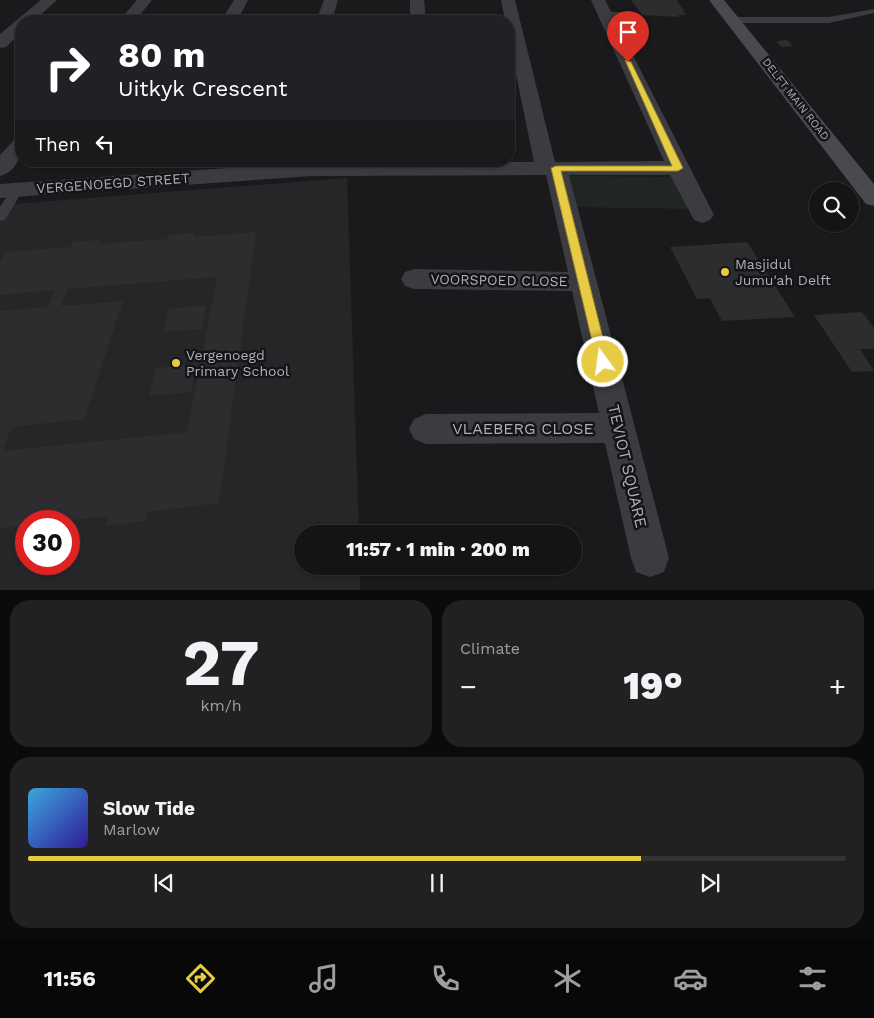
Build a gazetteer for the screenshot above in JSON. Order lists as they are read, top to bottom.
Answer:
{
  "streets": {
    "street": [
      "DELFT MAIN ROAD",
      "VERGENOEGD STREET",
      "VOORSPOED CLOSE",
      "VLAEBERG CLOSE",
      "TEVIOT SQUARE"
    ]
  },
  "crossings": [
    ["VERGENOEGD STREET", "TEVIOT SQUARE"],
    ["VOORSPOED CLOSE", "TEVIOT SQUARE"],
    ["VLAEBERG CLOSE", "TEVIOT SQUARE"]
  ],
  "places": ["Masjidul Jumu'ah Delft", "Vergenoegd Primary School"],
  "page": {
    "turn": ["80 m", "Uitkyk Crescent"],
    "then": "Then",
    "limit": "30",
    "trip": "11:57 · 1 min · 200 m",
    "tile": [
      ["27", "km/h"],
      "Climate"
    ],
    "heat": ["−", "19°", "+"],
    "song": ["Slow Tide", "Marlow"],
    "tabs": "11:56"
  }
}
